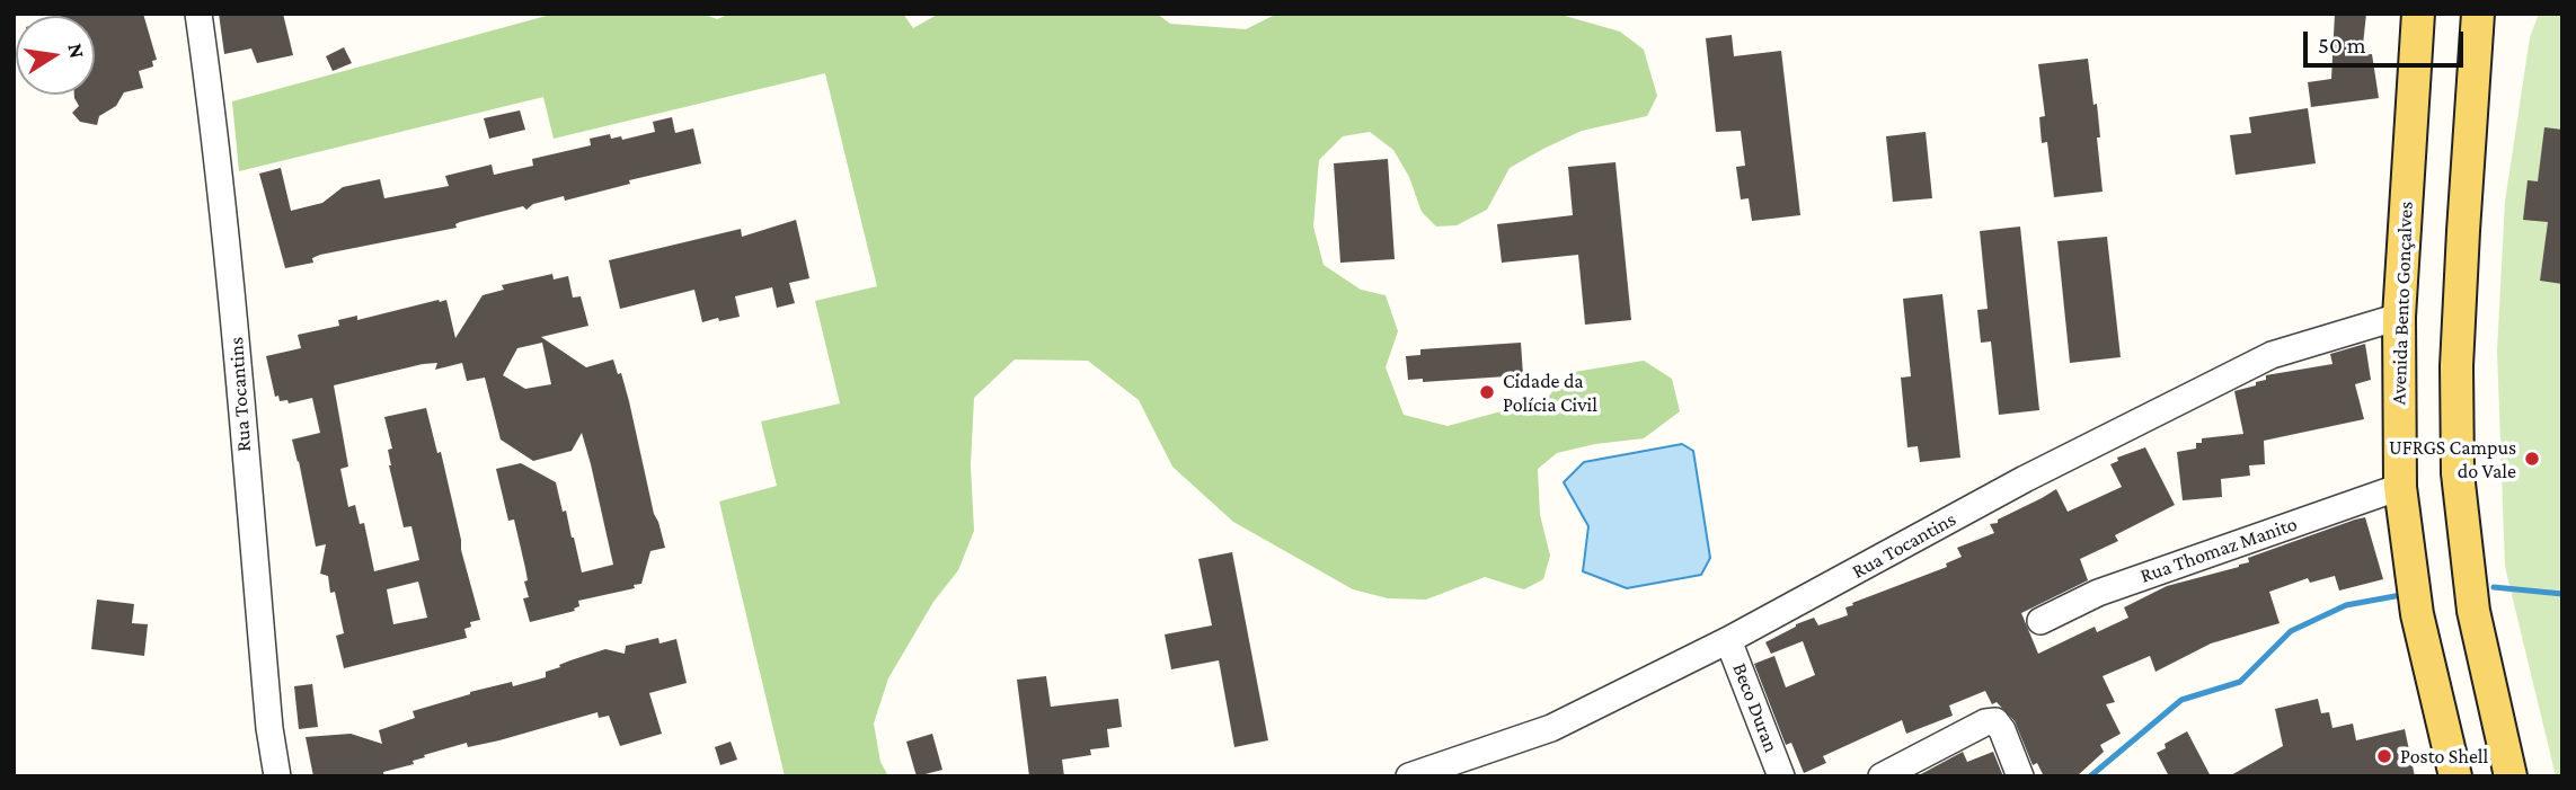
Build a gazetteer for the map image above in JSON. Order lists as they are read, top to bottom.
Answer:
{
  "streets": {
    "main road": ["Avenida Bento Gonçalves"],
    "street": ["Rua Tocantins", "Rua Thomaz Manito", "Beco Duran"]
  },
  "crossings": [
    ["Avenida Bento Gonçalves", "Rua Tocantins"],
    ["Avenida Bento Gonçalves", "Rua Thomaz Manito"],
    ["Rua Tocantins", "Beco Duran"]
  ],
  "places": ["Cidade da Polícia Civil", "UFRGS Campus do Vale", "Posto Shell"],
  "scale_bar": "50 m",
  "north": "right"
}
